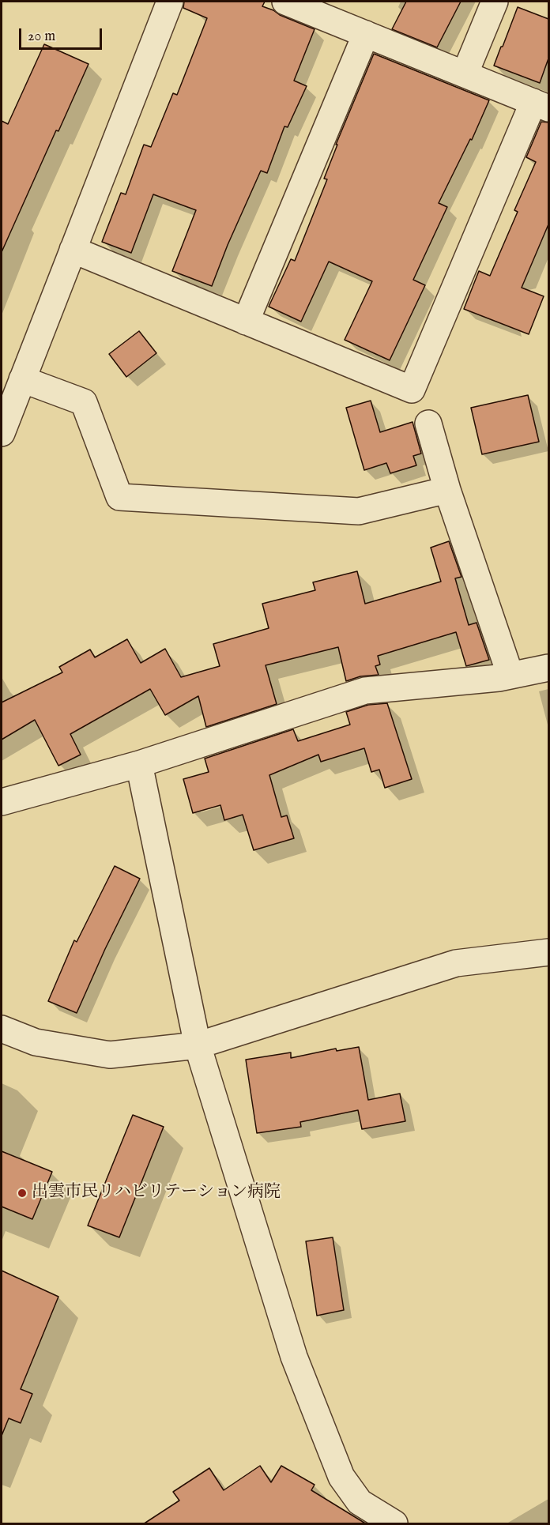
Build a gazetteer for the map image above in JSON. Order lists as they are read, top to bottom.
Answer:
{
  "places": ["出雲市民リハビリテーション病院"],
  "scale_bar": "20 m"
}
